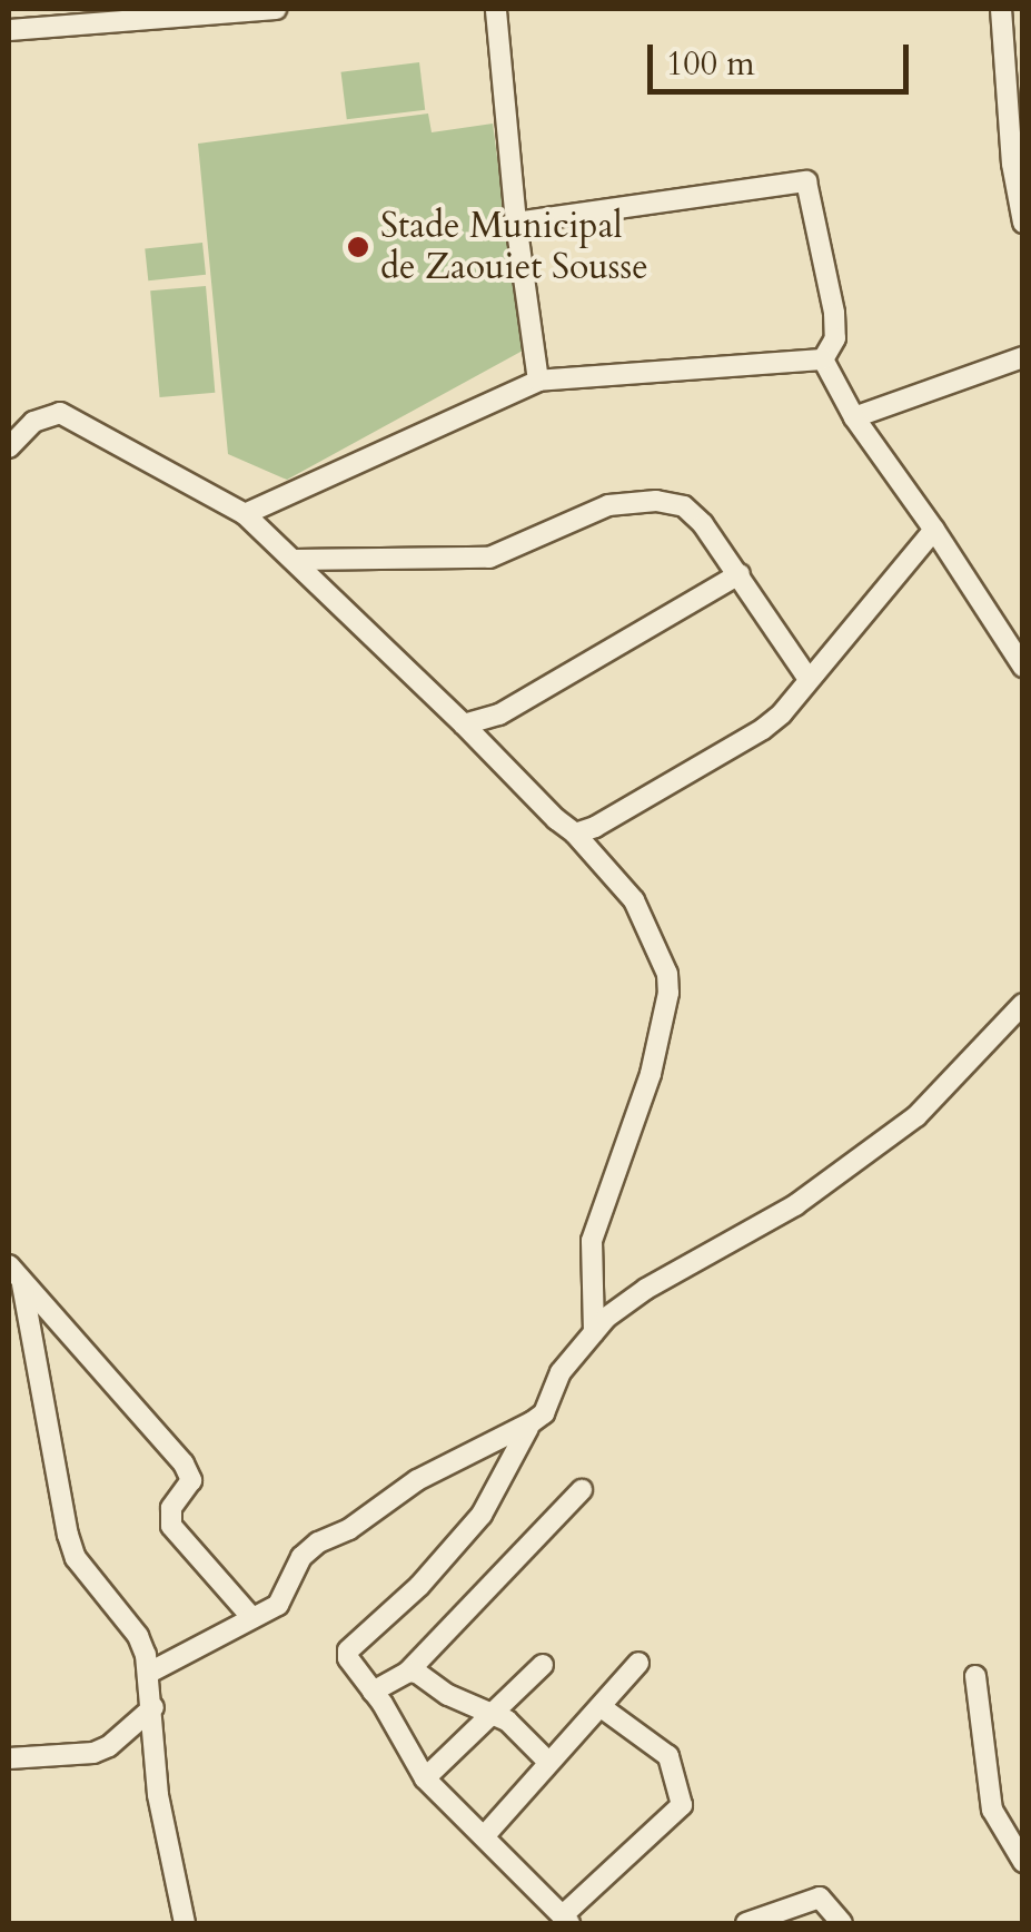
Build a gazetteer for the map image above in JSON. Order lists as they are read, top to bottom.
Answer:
{
  "places": ["Stade Municipal de Zaouiet Sousse"],
  "scale_bar": "100 m"
}
